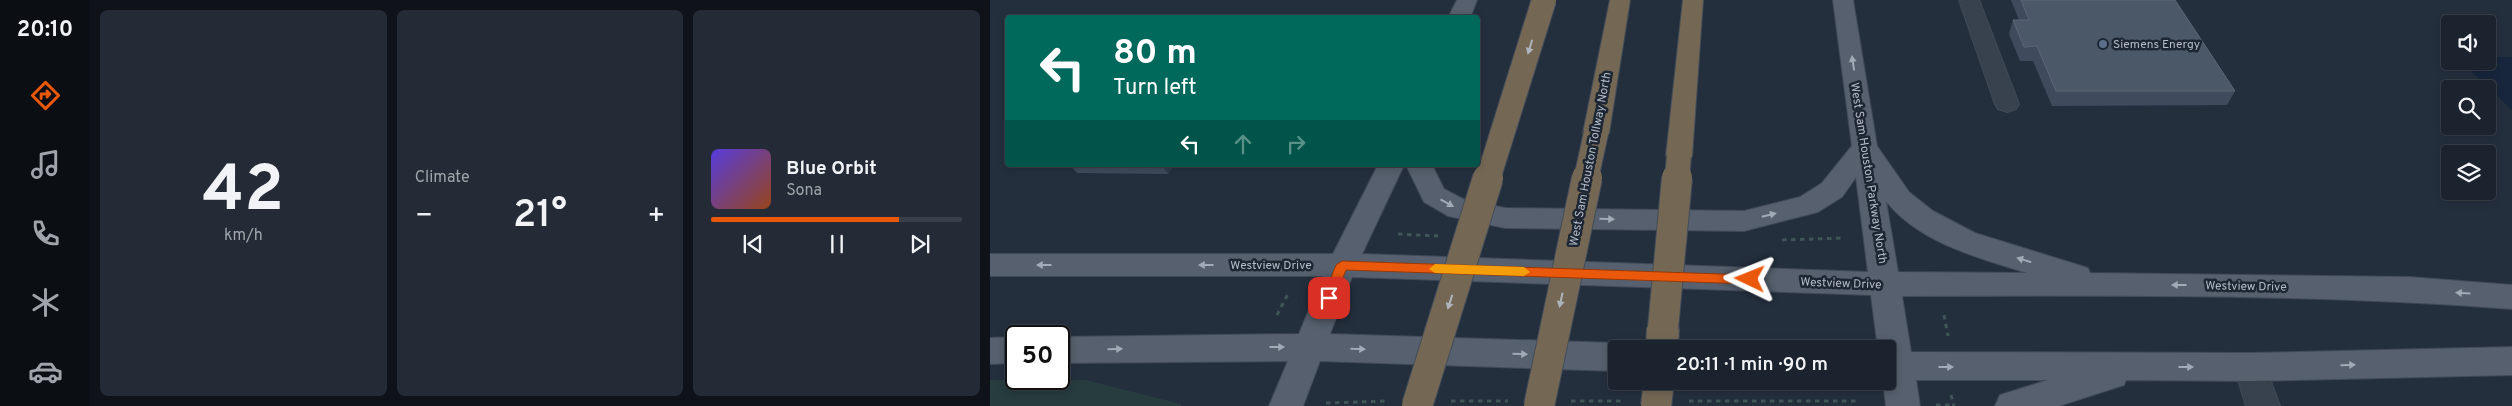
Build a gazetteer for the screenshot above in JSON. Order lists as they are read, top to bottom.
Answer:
{
  "streets": {
    "highway": ["West Sam Houston Tollway North"],
    "main road": ["West Sam Houston Parkway North", "Westview Drive"]
  },
  "crossings": [
    ["West Sam Houston Parkway North", "Westview Drive"]
  ],
  "one_way": ["West Sam Houston Parkway North"],
  "places": ["Siemens Energy"],
  "page": {
    "tabs": "20:10",
    "tile": [
      ["42", "km/h"],
      "Climate"
    ],
    "turn": ["80 m", "Turn left"],
    "song": ["Blue Orbit", "Sona"],
    "heat": ["−", "21°", "+"],
    "limit": "50",
    "trip": "20:11 · 1 min · 90 m"
  }
}
